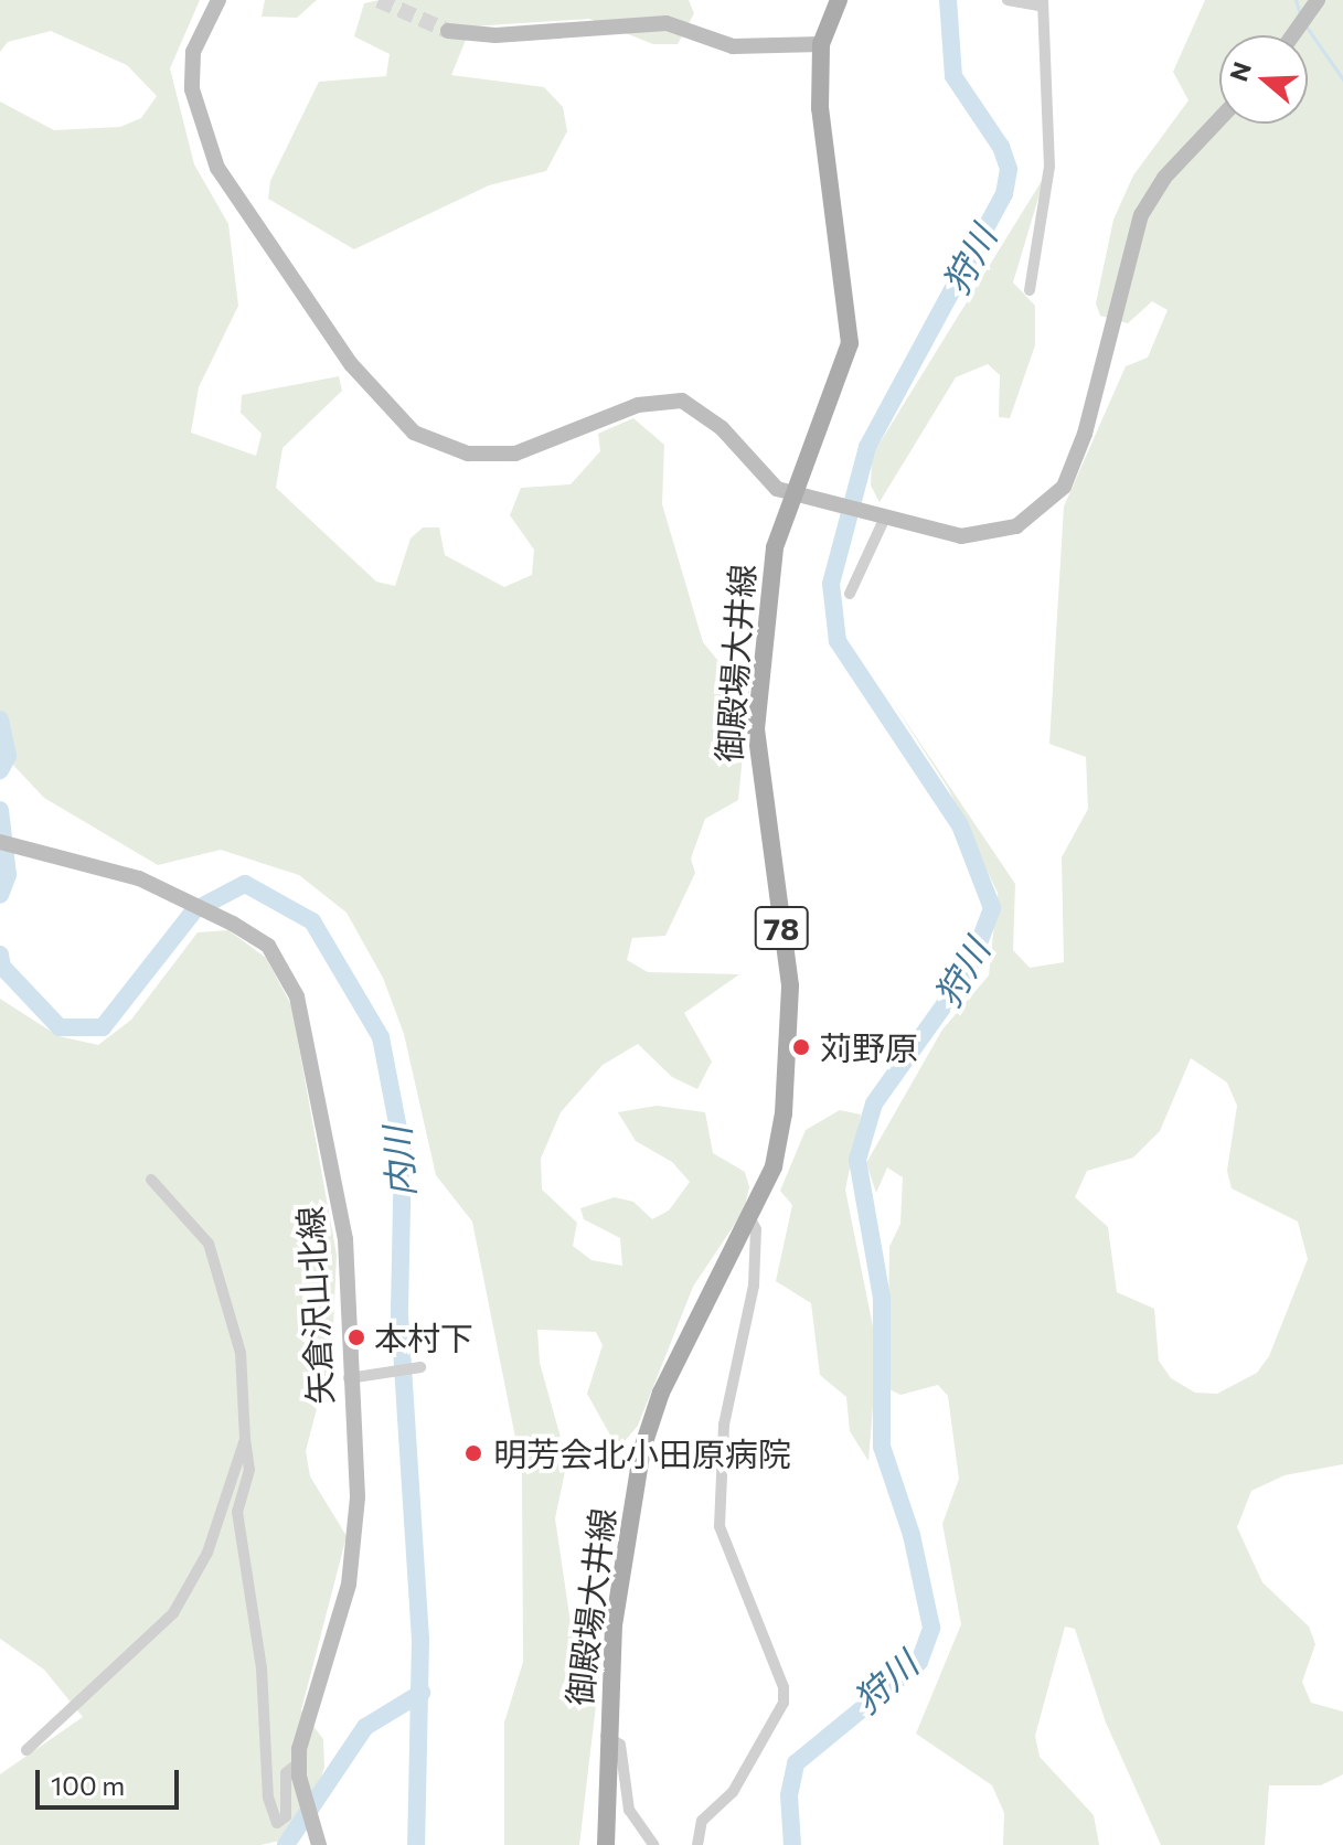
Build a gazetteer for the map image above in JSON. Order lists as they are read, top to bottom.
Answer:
{
  "streets": {
    "main road": ["御殿場大井線", "78"],
    "street": ["矢倉沢山北線"]
  },
  "water": ["狩川", "内川"],
  "places": ["苅野原", "本村下", "明芳会北小田原病院"],
  "scale_bar": "100 m",
  "north": "left"
}
